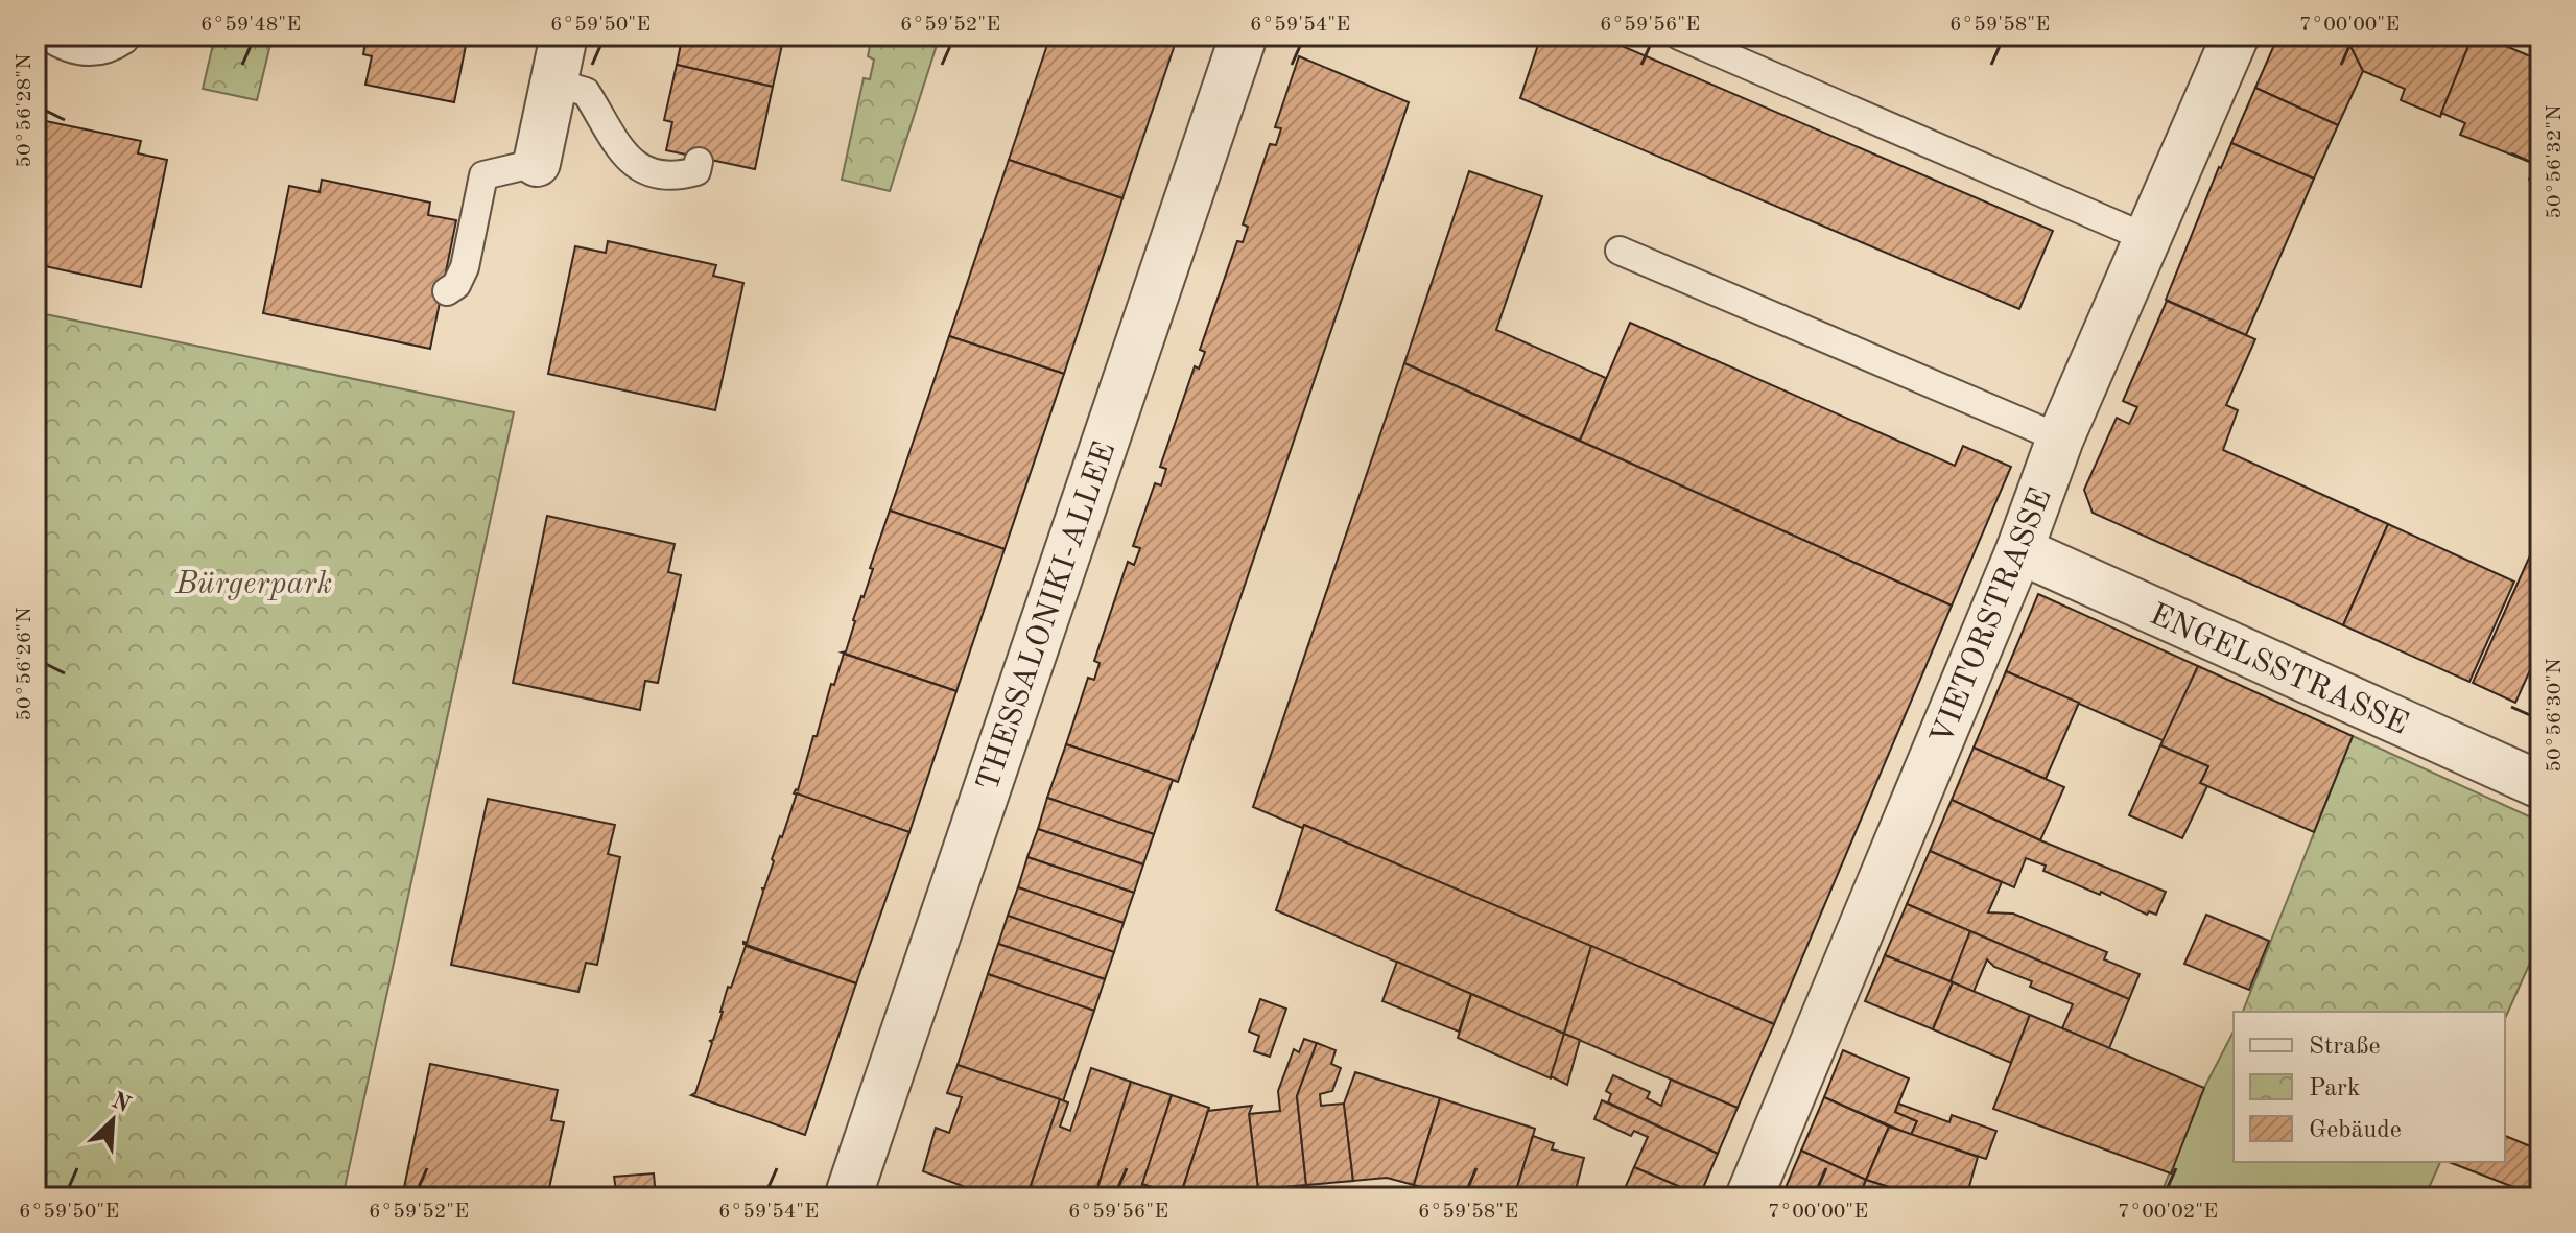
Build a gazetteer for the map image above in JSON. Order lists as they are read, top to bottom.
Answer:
{
  "streets": {
    "street": ["THESSALONIKI-ALLEE", "VIETORSTRASSE", "ENGELSSTRASSE"]
  },
  "crossings": [
    ["VIETORSTRASSE", "ENGELSSTRASSE"]
  ],
  "parks": ["Bürgerpark"],
  "legend": ["Straße", "Park", "Gebäude"],
  "north": "top right",
  "coordinates": [
    "6°59'48\"E",
    "6°59'50\"E",
    "6°59'52\"E",
    "6°59'54\"E",
    "6°59'56\"E",
    "6°59'58\"E",
    "7°00'00\"E",
    "50°56'28\"N",
    "50°56'32\"N",
    "50°56'26\"N",
    "50°56'30\"N",
    "7°00'02\"E"
  ]
}
